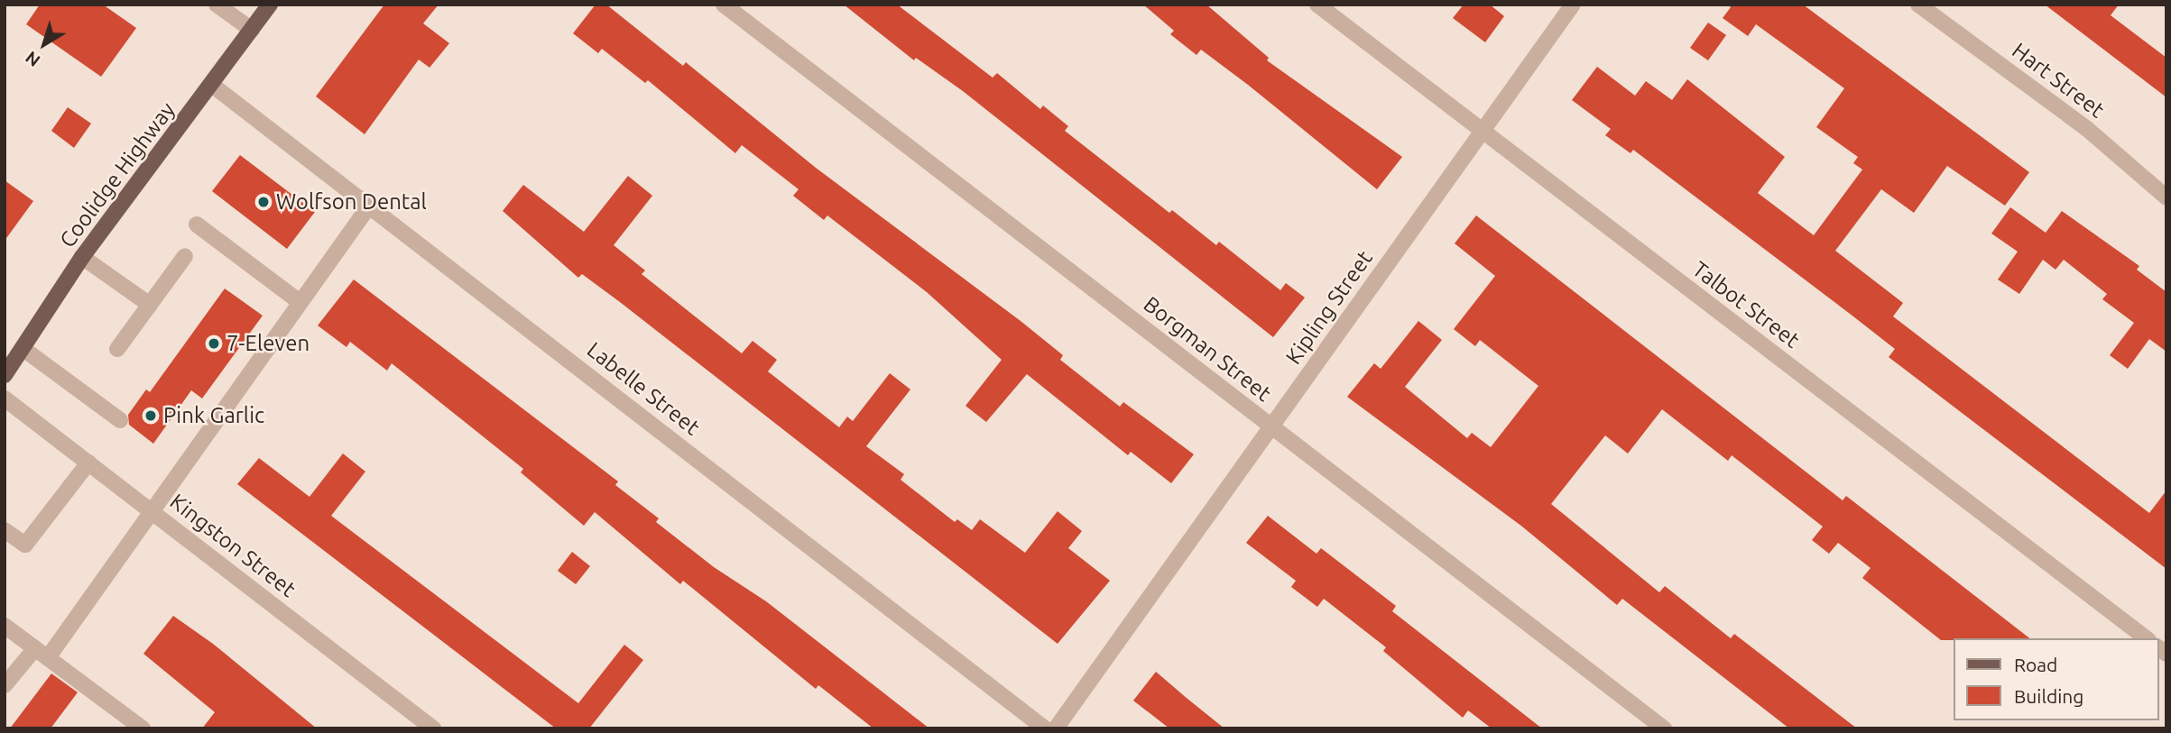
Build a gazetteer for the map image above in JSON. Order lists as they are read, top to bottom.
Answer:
{
  "streets": {
    "main road": ["Coolidge Highway"],
    "street": [
      "Hart Street",
      "Talbot Street",
      "Kipling Street",
      "Borgman Street",
      "Labelle Street",
      "Kingston Street"
    ]
  },
  "crossings": [
    ["Coolidge Highway", "Labelle Street"],
    ["Talbot Street", "Kipling Street"],
    ["Kipling Street", "Borgman Street"]
  ],
  "places": ["Wolfson Dental", "7-Eleven", "Pink Garlic"],
  "legend": ["Road", "Building"],
  "north": "bottom left"
}
